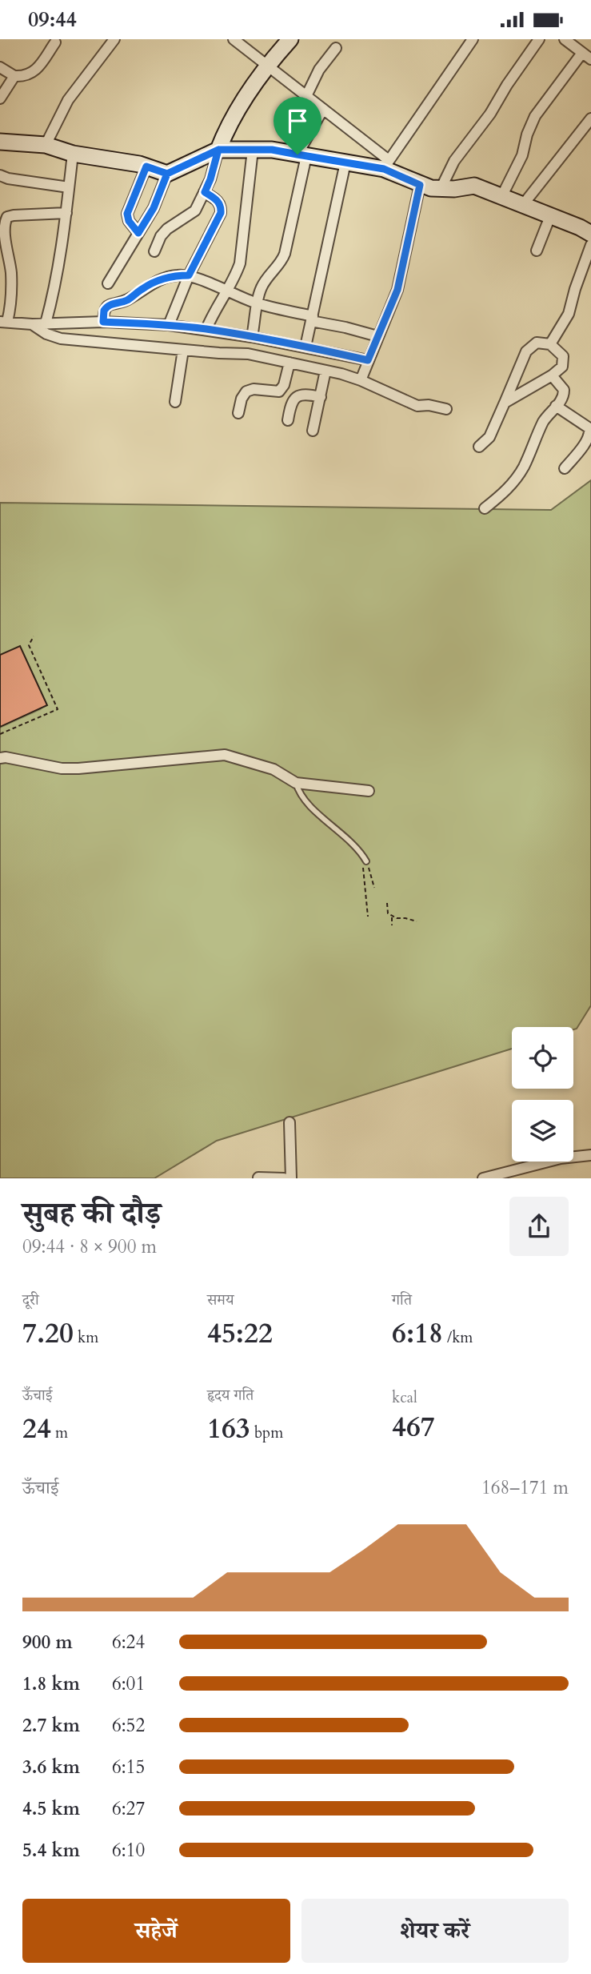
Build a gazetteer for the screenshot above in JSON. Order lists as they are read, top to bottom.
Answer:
{
  "page": {
    "status": "09:44",
    "heading": ["सुबह की दौड़", "09:44 · 8 × 900 m"],
    "stats": [
      ["दूरी", "7.20 km"],
      ["समय", "45:22"],
      ["गति", "6:18 /km"],
      ["ऊँचाई", "24 m"],
      ["हृदय गति", "163 bpm"],
      ["kcal", "467"]
    ],
    "chart": ["ऊँचाई", "168–171 m"],
    "list": [
      {
        "name": "900 m",
        "note": "6:24"
      },
      {
        "name": "1.8 km",
        "note": "6:01"
      },
      {
        "name": "2.7 km",
        "note": "6:52"
      },
      {
        "name": "3.6 km",
        "note": "6:15"
      },
      {
        "name": "4.5 km",
        "note": "6:27"
      },
      {
        "name": "5.4 km",
        "note": "6:10"
      }
    ],
    "buttons": ["सहेजें", "शेयर करें"]
  }
}
